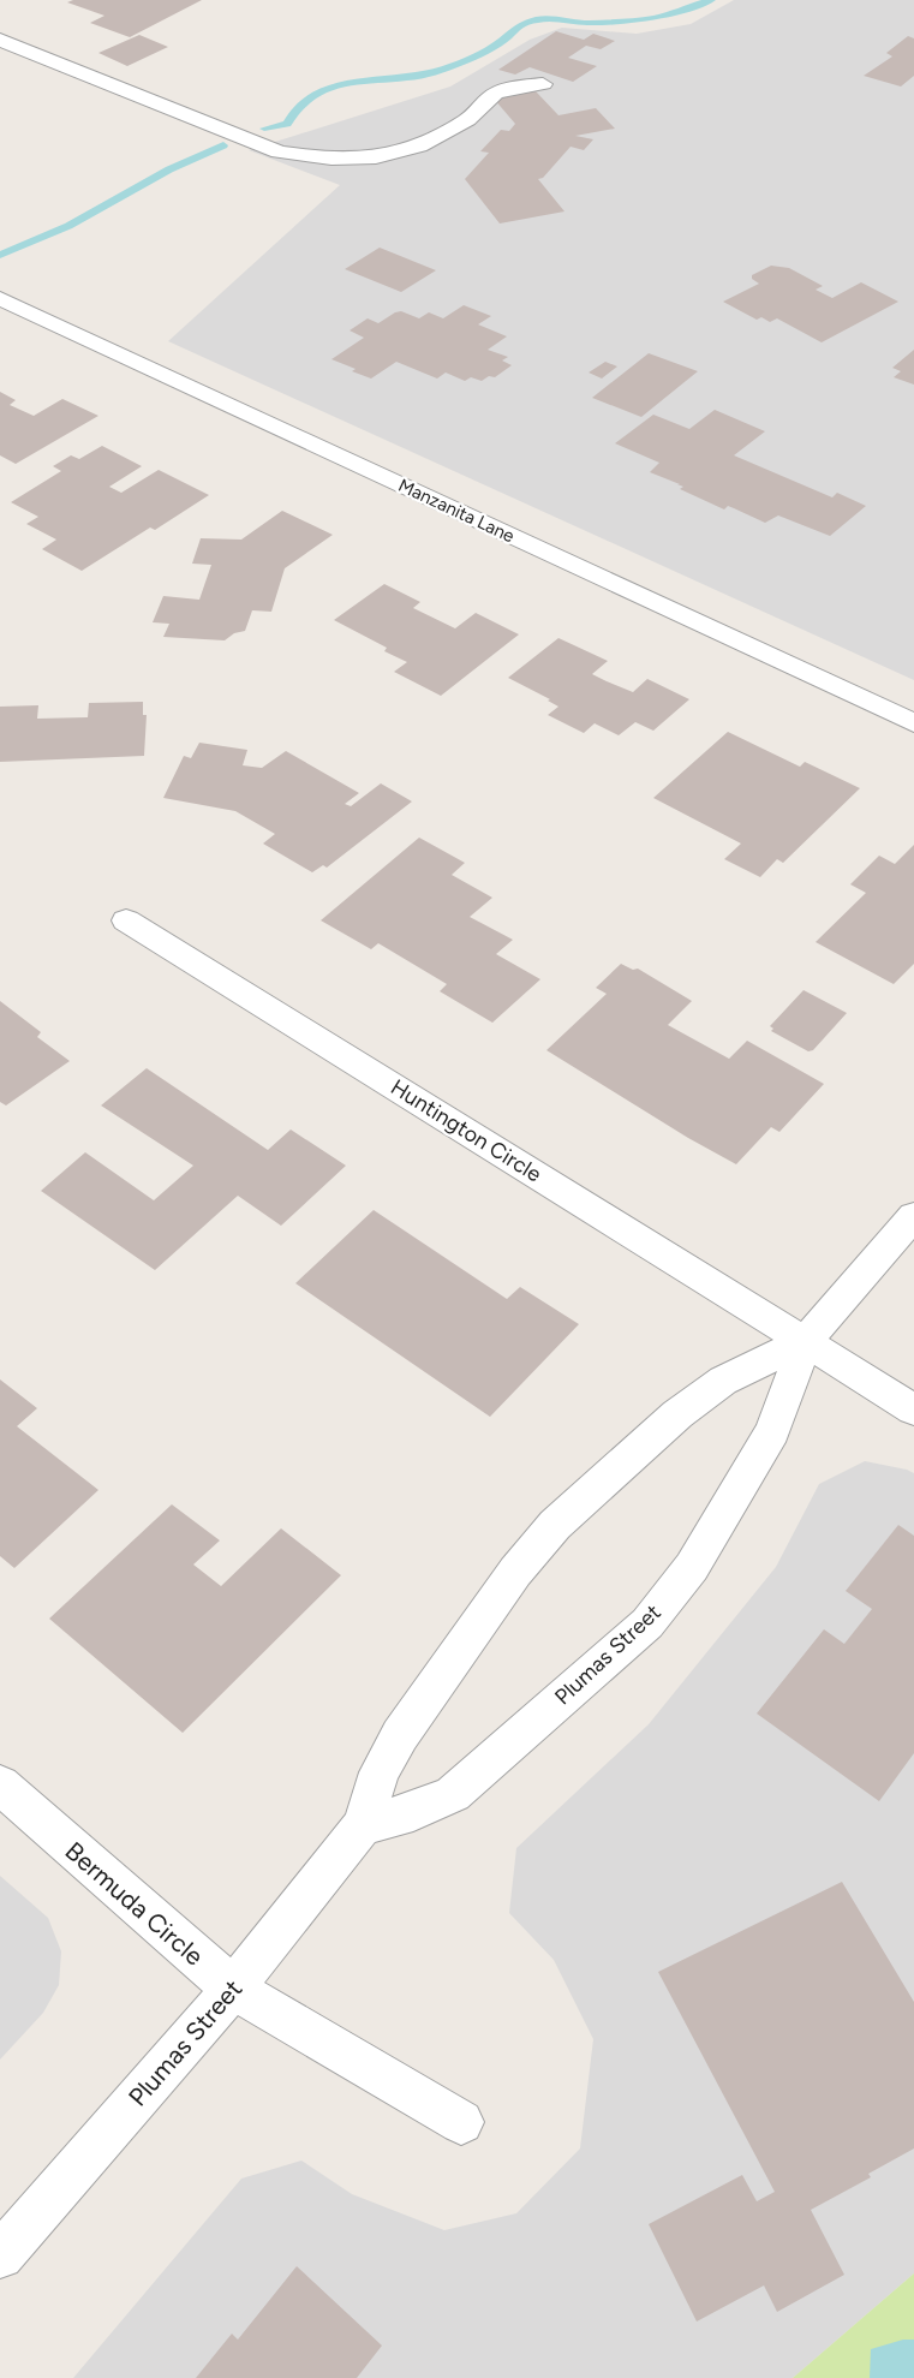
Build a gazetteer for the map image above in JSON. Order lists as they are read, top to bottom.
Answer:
{
  "streets": {
    "street": [
      "Manzanita Lane",
      "Huntington Circle",
      "Plumas Street",
      "Bermuda Circle"
    ]
  },
  "crossings": [
    ["Huntington Circle", "Plumas Street"],
    ["Plumas Street", "Bermuda Circle"]
  ]
}
